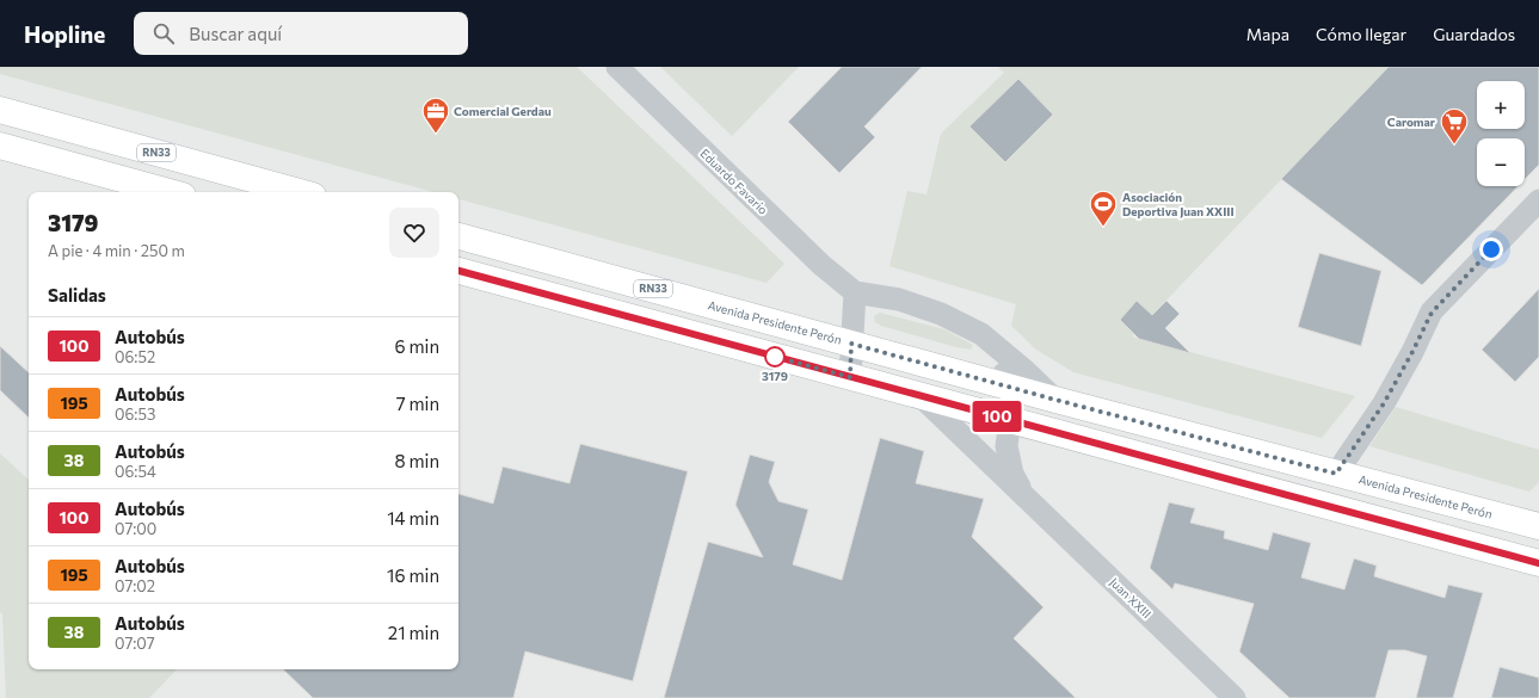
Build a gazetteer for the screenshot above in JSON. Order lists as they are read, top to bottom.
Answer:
{
  "streets": {
    "main road": ["RN33", "Avenida Presidente Perón"],
    "lane": ["Eduardo Favario", "Juan XXIII"]
  },
  "crossings": [
    ["Eduardo Favario", "Avenida Presidente Perón"],
    ["Eduardo Favario", "Juan XXIII"],
    ["Avenida Presidente Perón", "Juan XXIII"]
  ],
  "places": {
    "office": ["Comercial Gerdau"],
    "supermarket": ["Caromar"],
    "sports": ["Asociación Deportiva Juan XXIII"],
    "other": ["3179"]
  },
  "lines": ["bus line 100"],
  "page": {
    "header": "Hopline",
    "search": "Buscar aquí",
    "nav": ["Mapa", "Cómo llegar", "Guardados"],
    "on_map": "100",
    "map_buttons": ["+", "−"],
    "heading": [
      ["3179", "A pie · 4 min · 250 m"],
      "Salidas"
    ],
    "list": [
      {
        "mark": "100",
        "name": "Autobús",
        "note": "06:52",
        "value": "6 min"
      },
      {
        "mark": "195",
        "name": "Autobús",
        "note": "06:53",
        "value": "7 min"
      },
      {
        "mark": "38",
        "name": "Autobús",
        "note": "06:54",
        "value": "8 min"
      },
      {
        "mark": "100",
        "name": "Autobús",
        "note": "07:00",
        "value": "14 min"
      },
      {
        "mark": "195",
        "name": "Autobús",
        "note": "07:02",
        "value": "16 min"
      },
      {
        "mark": "38",
        "name": "Autobús",
        "note": "07:07",
        "value": "21 min"
      }
    ]
  }
}
